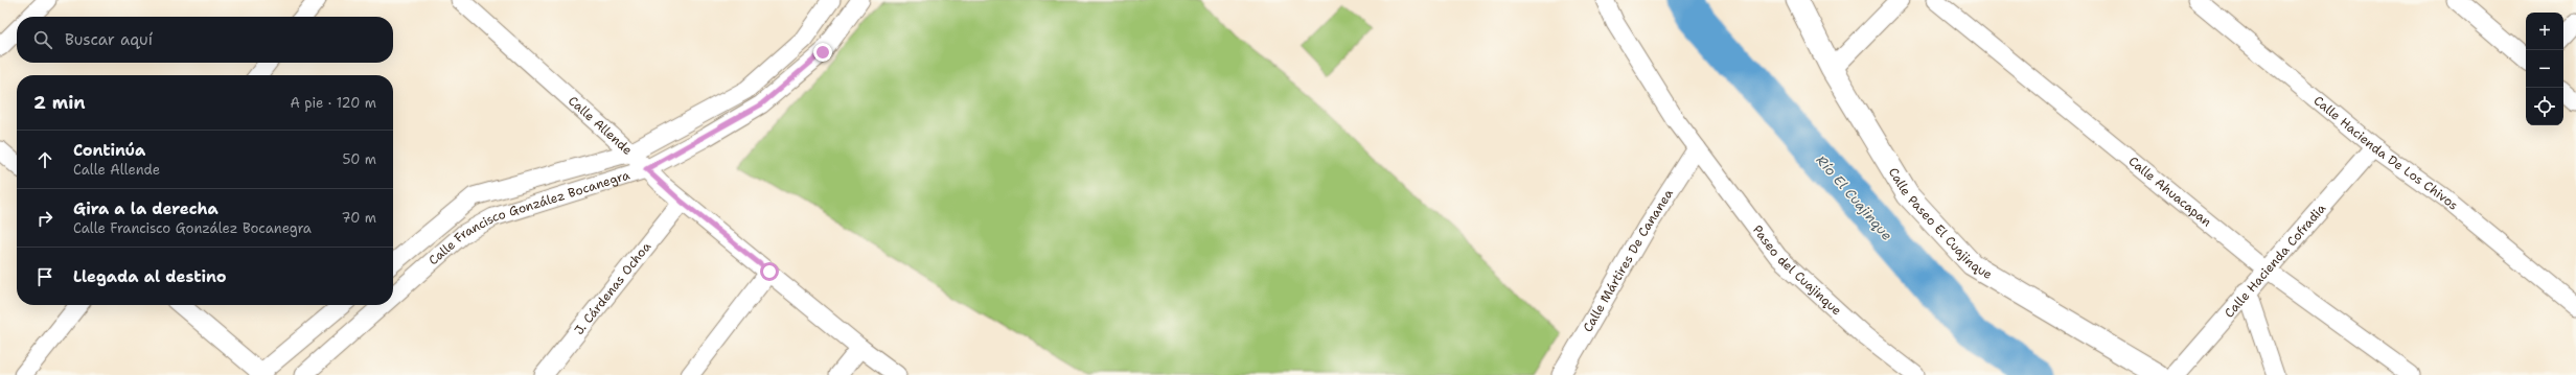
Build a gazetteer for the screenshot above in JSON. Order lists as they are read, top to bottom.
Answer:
{
  "streets": {
    "street": [
      "Calle Allende",
      "Calle Hacienda De Los Chivos",
      "Calle Ahuacapan",
      "Calle Francisco González Bocanegra",
      "Calle Paseo El Cuajinque",
      "Calle Mártires De Cananea",
      "Calle Hacienda Cofradia",
      "Paseo del Cuajinque",
      "J. Cárdenas Ochoa"
    ]
  },
  "crossings": [
    ["Calle Allende", "Calle Francisco González Bocanegra"],
    ["Calle Allende", "J. Cárdenas Ochoa"],
    ["Calle Hacienda De Los Chivos", "Calle Hacienda Cofradia"],
    ["Calle Ahuacapan", "Calle Hacienda Cofradia"],
    ["Calle Mártires De Cananea", "Paseo del Cuajinque"]
  ],
  "water": ["Río El Cuajinque"],
  "page": {
    "map_buttons": ["+", "−"],
    "search": "Buscar aquí",
    "heading": ["2 min", "A pie · 120 m"],
    "list": [
      ["Continúa", "Calle Allende", "50 m"],
      ["Gira a la derecha", "Calle Francisco González Bocanegra", "70 m"],
      "Llegada al destino"
    ]
  }
}
